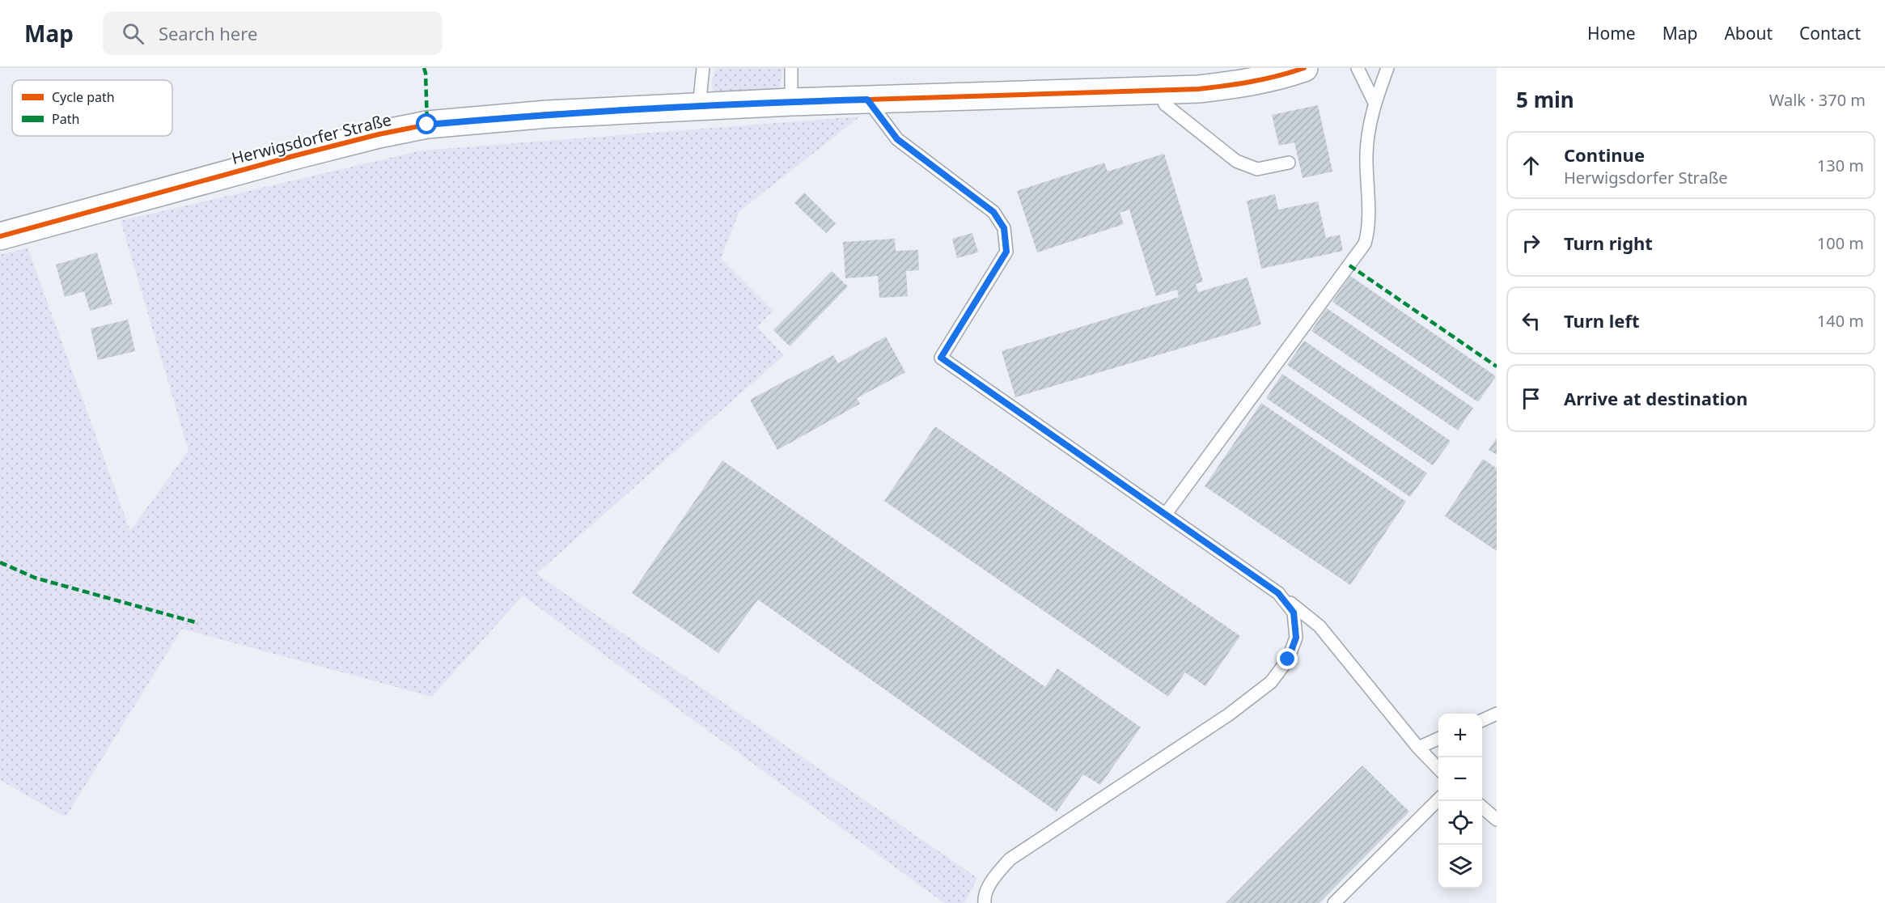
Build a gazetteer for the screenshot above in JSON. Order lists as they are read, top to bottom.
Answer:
{
  "streets": {
    "street": ["Herwigsdorfer Straße"]
  },
  "legend": ["Cycle path", "Path"],
  "page": {
    "header": "Map",
    "search": "Search here",
    "nav": [
      "Home",
      "Map",
      "About",
      "Contact"
    ],
    "heading": ["5 min", "Walk · 370 m"],
    "list": [
      ["Continue", "Herwigsdorfer Straße", "130 m"],
      ["Turn right", "100 m"],
      ["Turn left", "140 m"],
      "Arrive at destination"
    ],
    "map_buttons": ["+", "−"]
  }
}
